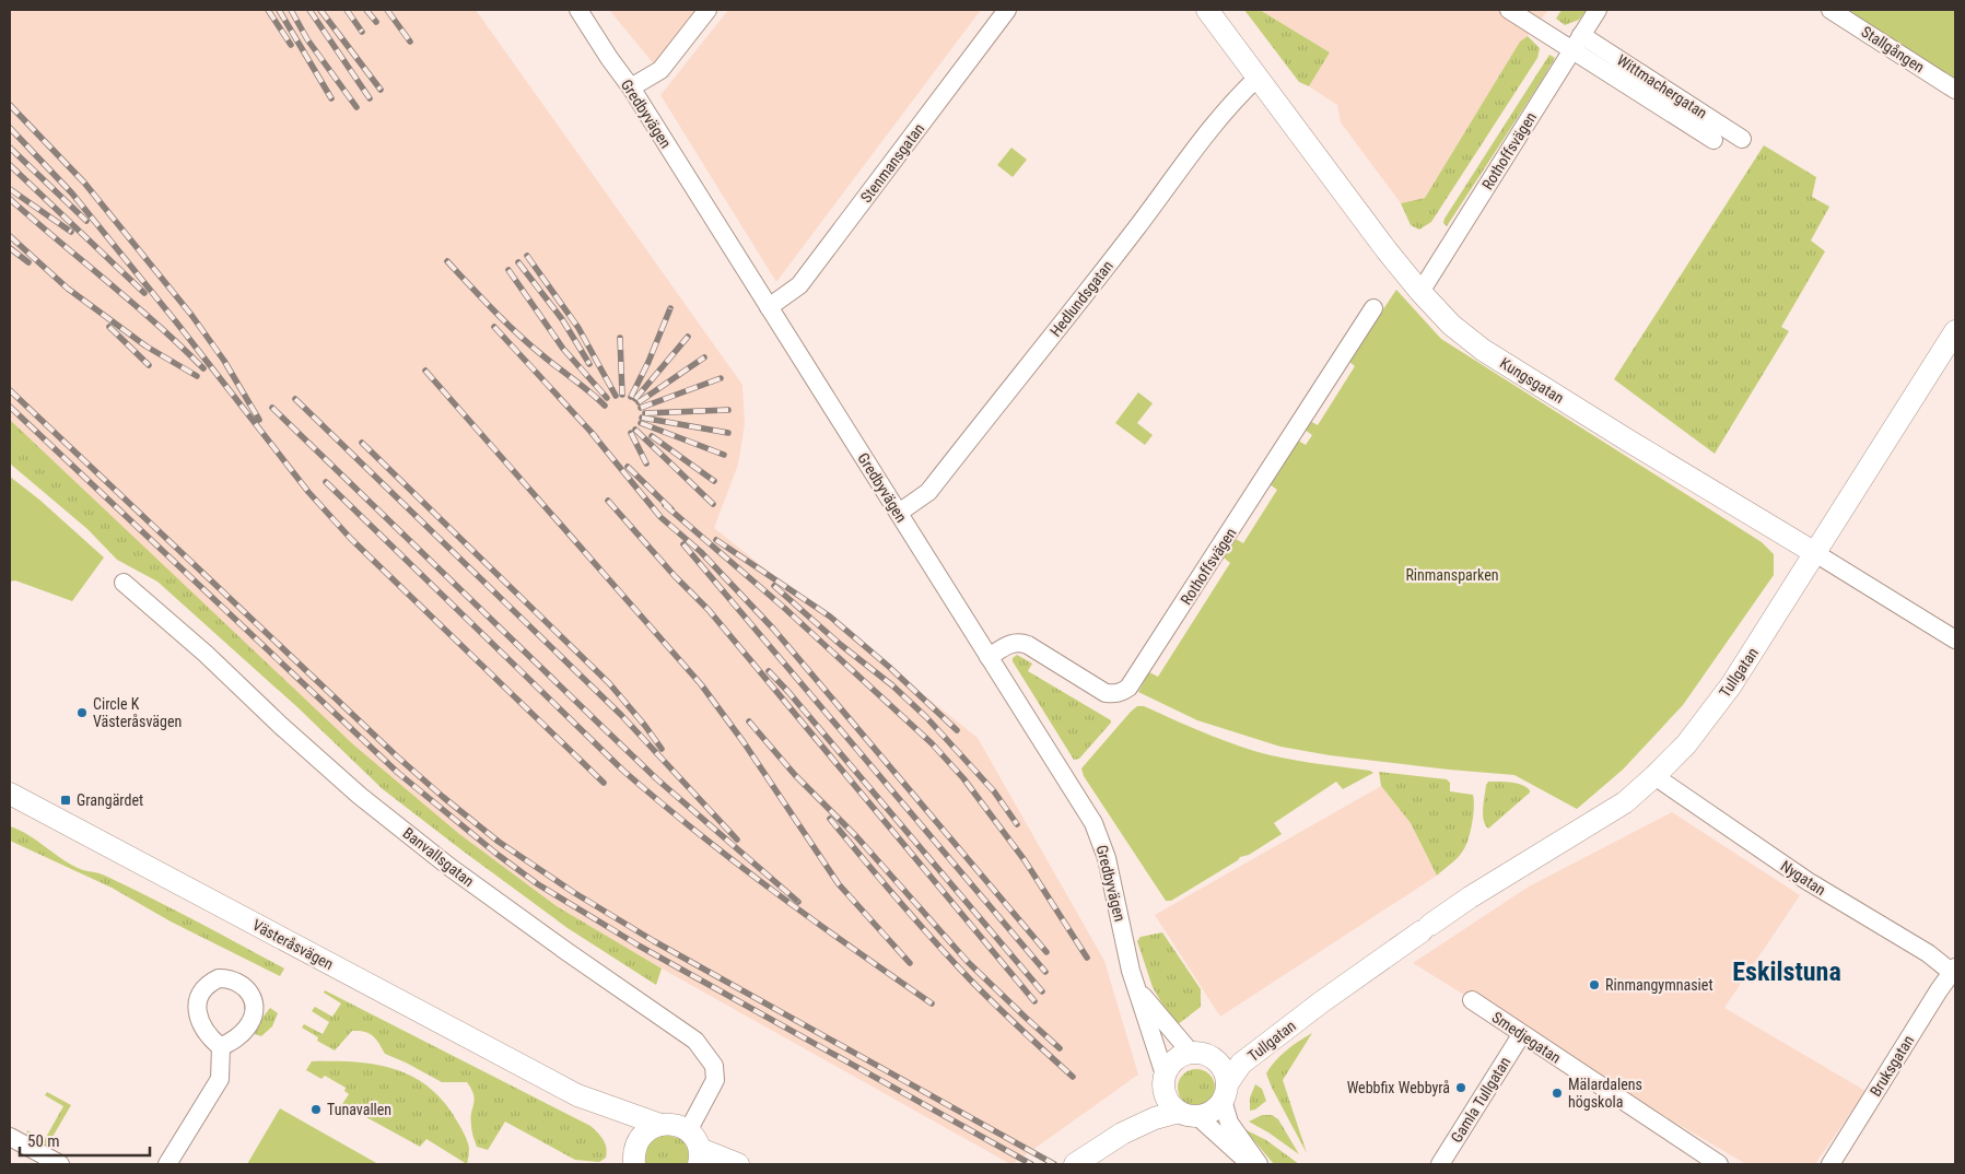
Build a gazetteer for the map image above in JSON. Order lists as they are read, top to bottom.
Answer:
{
  "streets": {
    "street": [
      "Stallgången",
      "Wittmachergatan",
      "Gredbyvägen",
      "Rothoffsvägen",
      "Stenmansgatan",
      "Hedlundsgatan",
      "Kungsgatan",
      "Tullgatan",
      "Banvallsgatan",
      "Nygatan",
      "Västeråsvägen",
      "Smedjegatan",
      "Bruksgatan",
      "Gamla Tullgatan"
    ]
  },
  "crossings": [
    ["Wittmachergatan", "Rothoffsvägen"],
    ["Gredbyvägen", "Rothoffsvägen"],
    ["Gredbyvägen", "Stenmansgatan"],
    ["Gredbyvägen", "Hedlundsgatan"],
    ["Gredbyvägen", "Tullgatan"],
    ["Rothoffsvägen", "Kungsgatan"],
    ["Hedlundsgatan", "Kungsgatan"],
    ["Kungsgatan", "Tullgatan"],
    ["Tullgatan", "Nygatan"],
    ["Banvallsgatan", "Västeråsvägen"],
    ["Nygatan", "Bruksgatan"],
    ["Smedjegatan", "Gamla Tullgatan"]
  ],
  "districts": ["Eskilstuna"],
  "parks": ["Rinmansparken"],
  "places": {
    "other": [
      "Circle K Västeråsvägen",
      "Rinmangymnasiet",
      "Webbfix Webbyrå",
      "Mälardalens högskola",
      "Tunavallen"
    ],
    "transit": ["Grangärdet"]
  },
  "scale_bar": "50 m"
}
